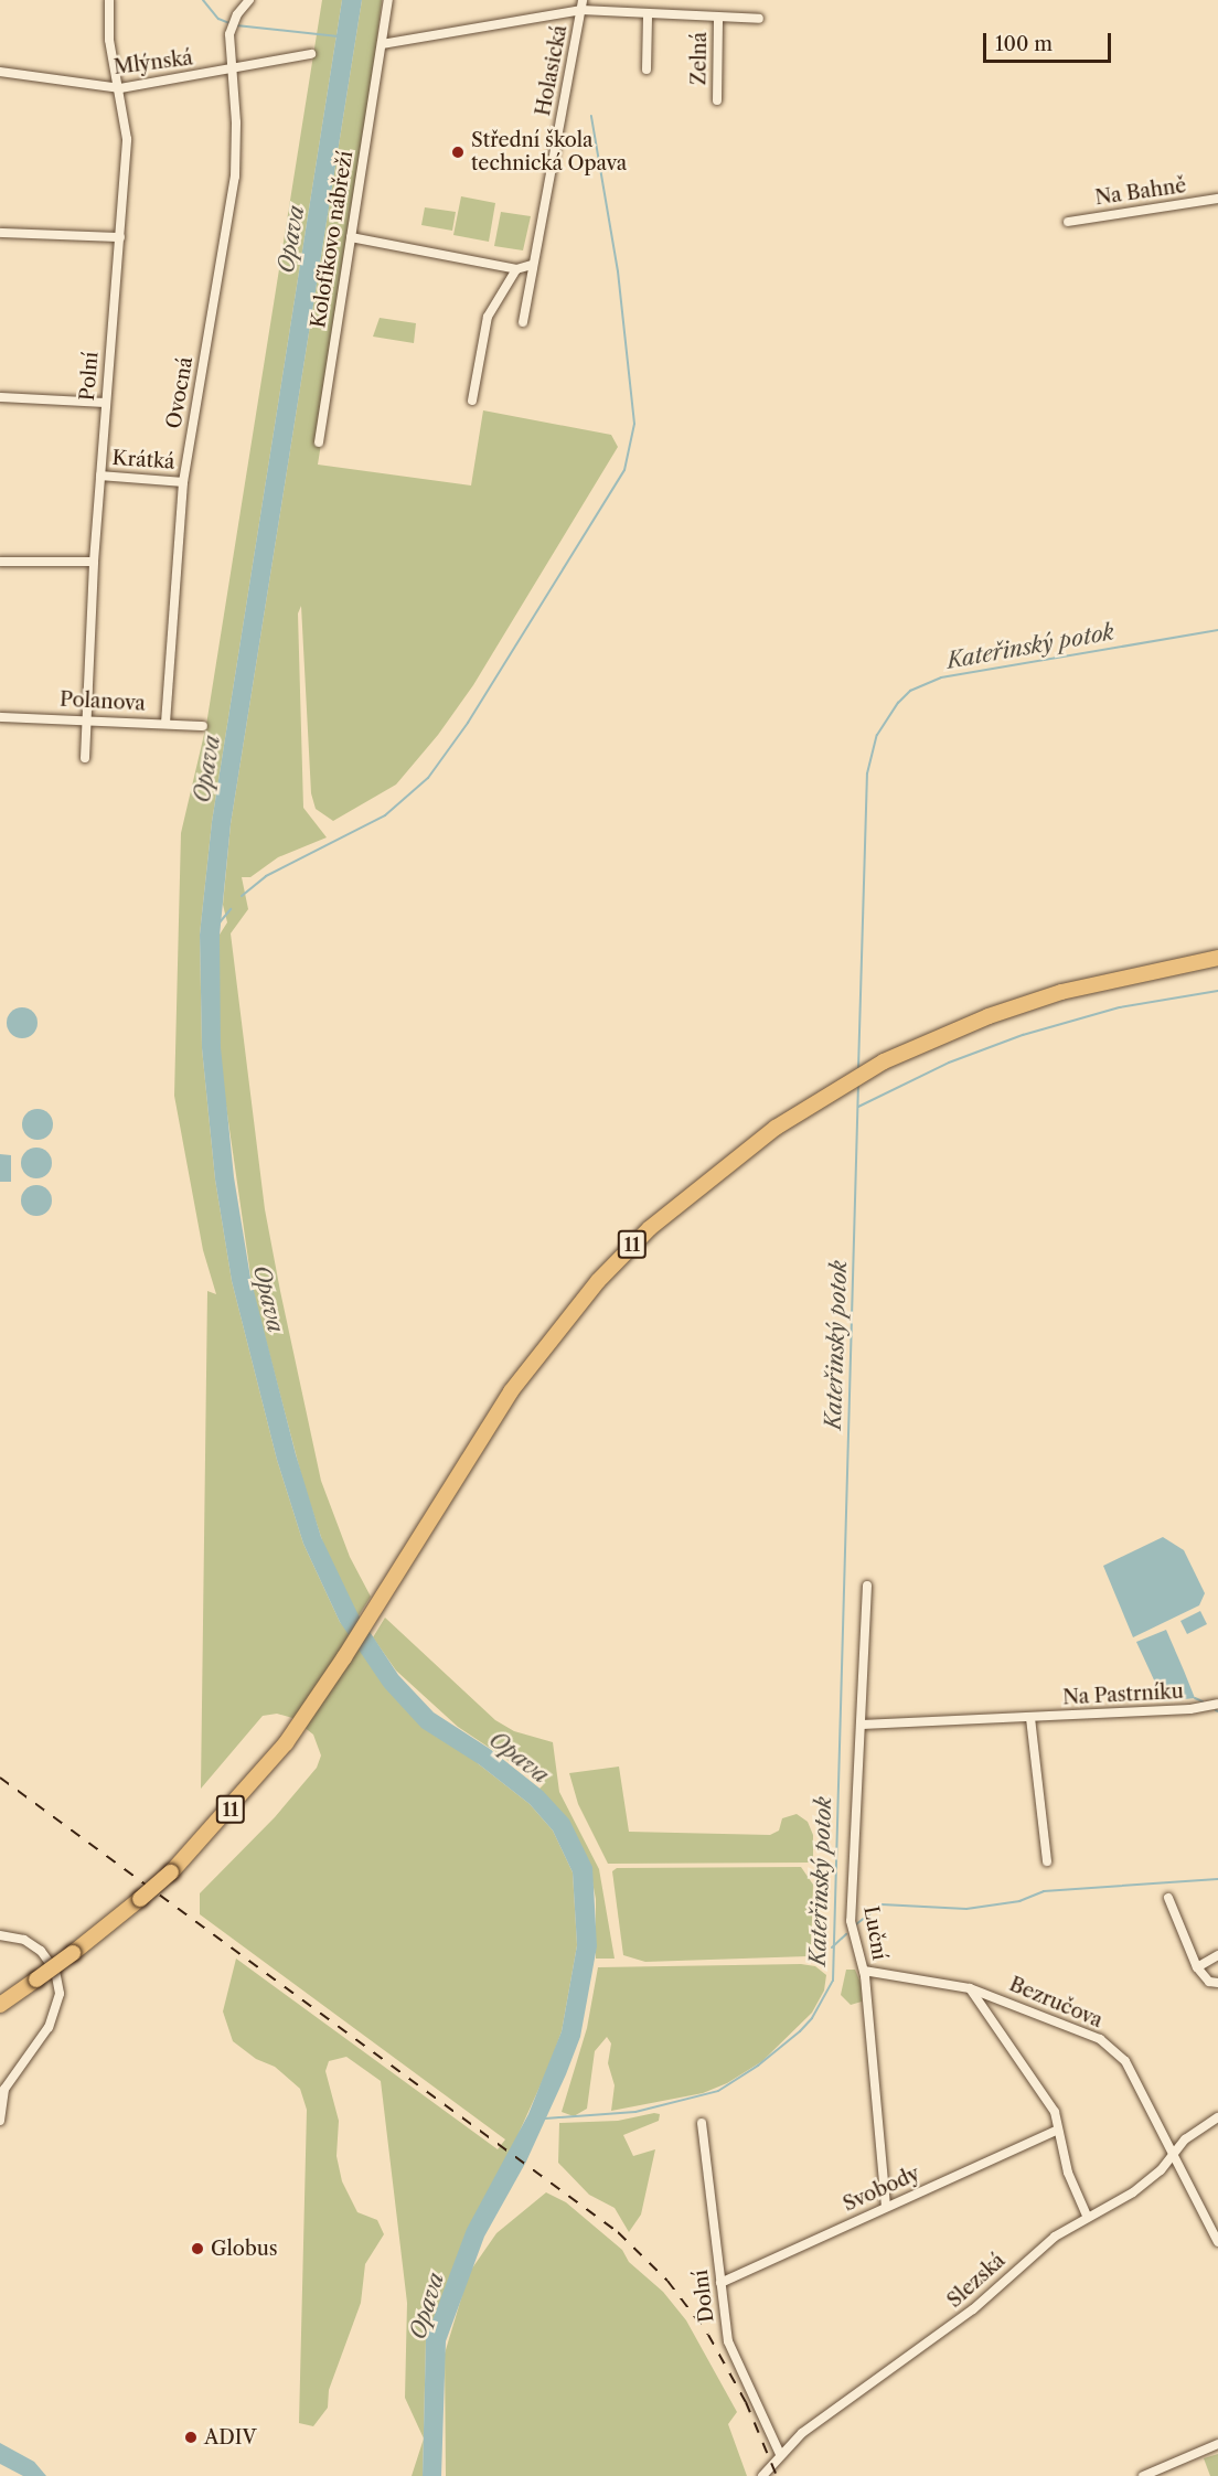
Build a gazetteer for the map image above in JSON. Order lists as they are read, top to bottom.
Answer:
{
  "streets": {
    "main road": ["11"],
    "street": [
      "Zelná",
      "Mlýnská",
      "Holasická",
      "Na Bahně",
      "Kolofíkovo nábřeží",
      "Polní",
      "Ovocná",
      "Krátká",
      "Polanova",
      "Na Pastrníku",
      "Luční",
      "Bezručova",
      "Svobody",
      "Slezská",
      "Dolní"
    ]
  },
  "crossings": [
    ["Zelná", "Holasická"],
    ["Mlýnská", "Polní"],
    ["Mlýnská", "Ovocná"],
    ["Polní", "Krátká"],
    ["Polní", "Polanova"],
    ["Ovocná", "Krátká"],
    ["Ovocná", "Polanova"],
    ["Na Pastrníku", "Luční"],
    ["Luční", "Bezručova"],
    ["Luční", "Svobody"],
    ["Bezručova", "Slezská"],
    ["Svobody", "Dolní"],
    ["Slezská", "Dolní"]
  ],
  "water": ["Opava", "Kateřinský potok"],
  "places": ["Střední škola technická Opava", "Globus", "ADIV"],
  "scale_bar": "100 m"
}
